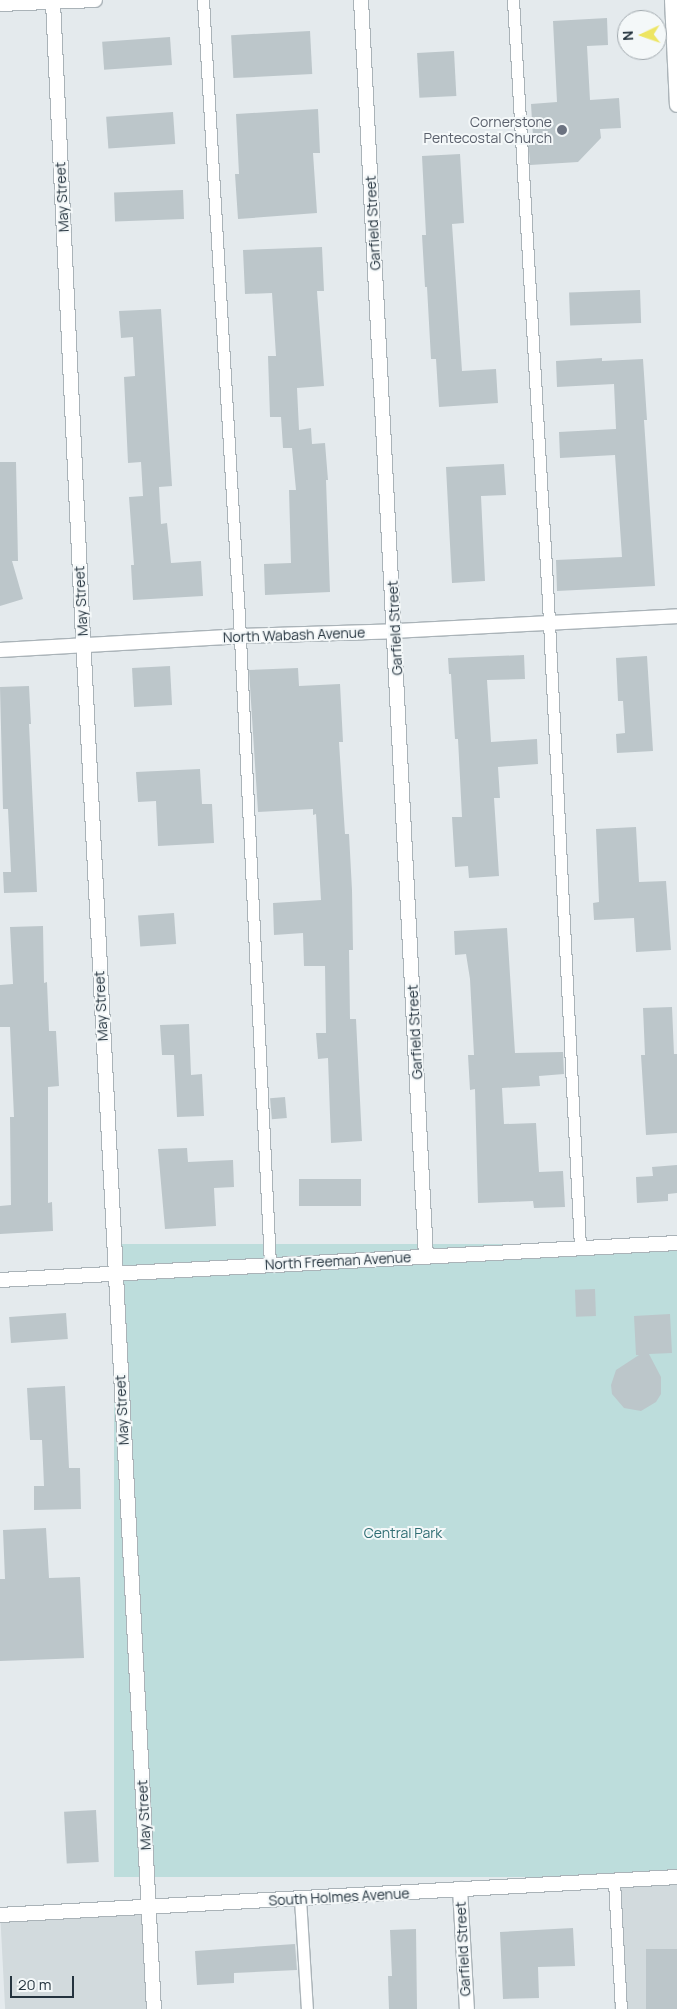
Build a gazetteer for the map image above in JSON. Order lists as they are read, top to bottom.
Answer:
{
  "streets": {
    "street": [
      "May Street",
      "Garfield Street",
      "North Wabash Avenue",
      "North Freeman Avenue",
      "South Holmes Avenue"
    ]
  },
  "crossings": [
    ["May Street", "North Wabash Avenue"],
    ["May Street", "North Freeman Avenue"],
    ["May Street", "South Holmes Avenue"],
    ["Garfield Street", "North Wabash Avenue"],
    ["Garfield Street", "North Freeman Avenue"],
    ["Garfield Street", "South Holmes Avenue"]
  ],
  "parks": ["Central Park"],
  "places": ["Cornerstone Pentecostal Church"],
  "scale_bar": "20 m",
  "north": "left"
}
